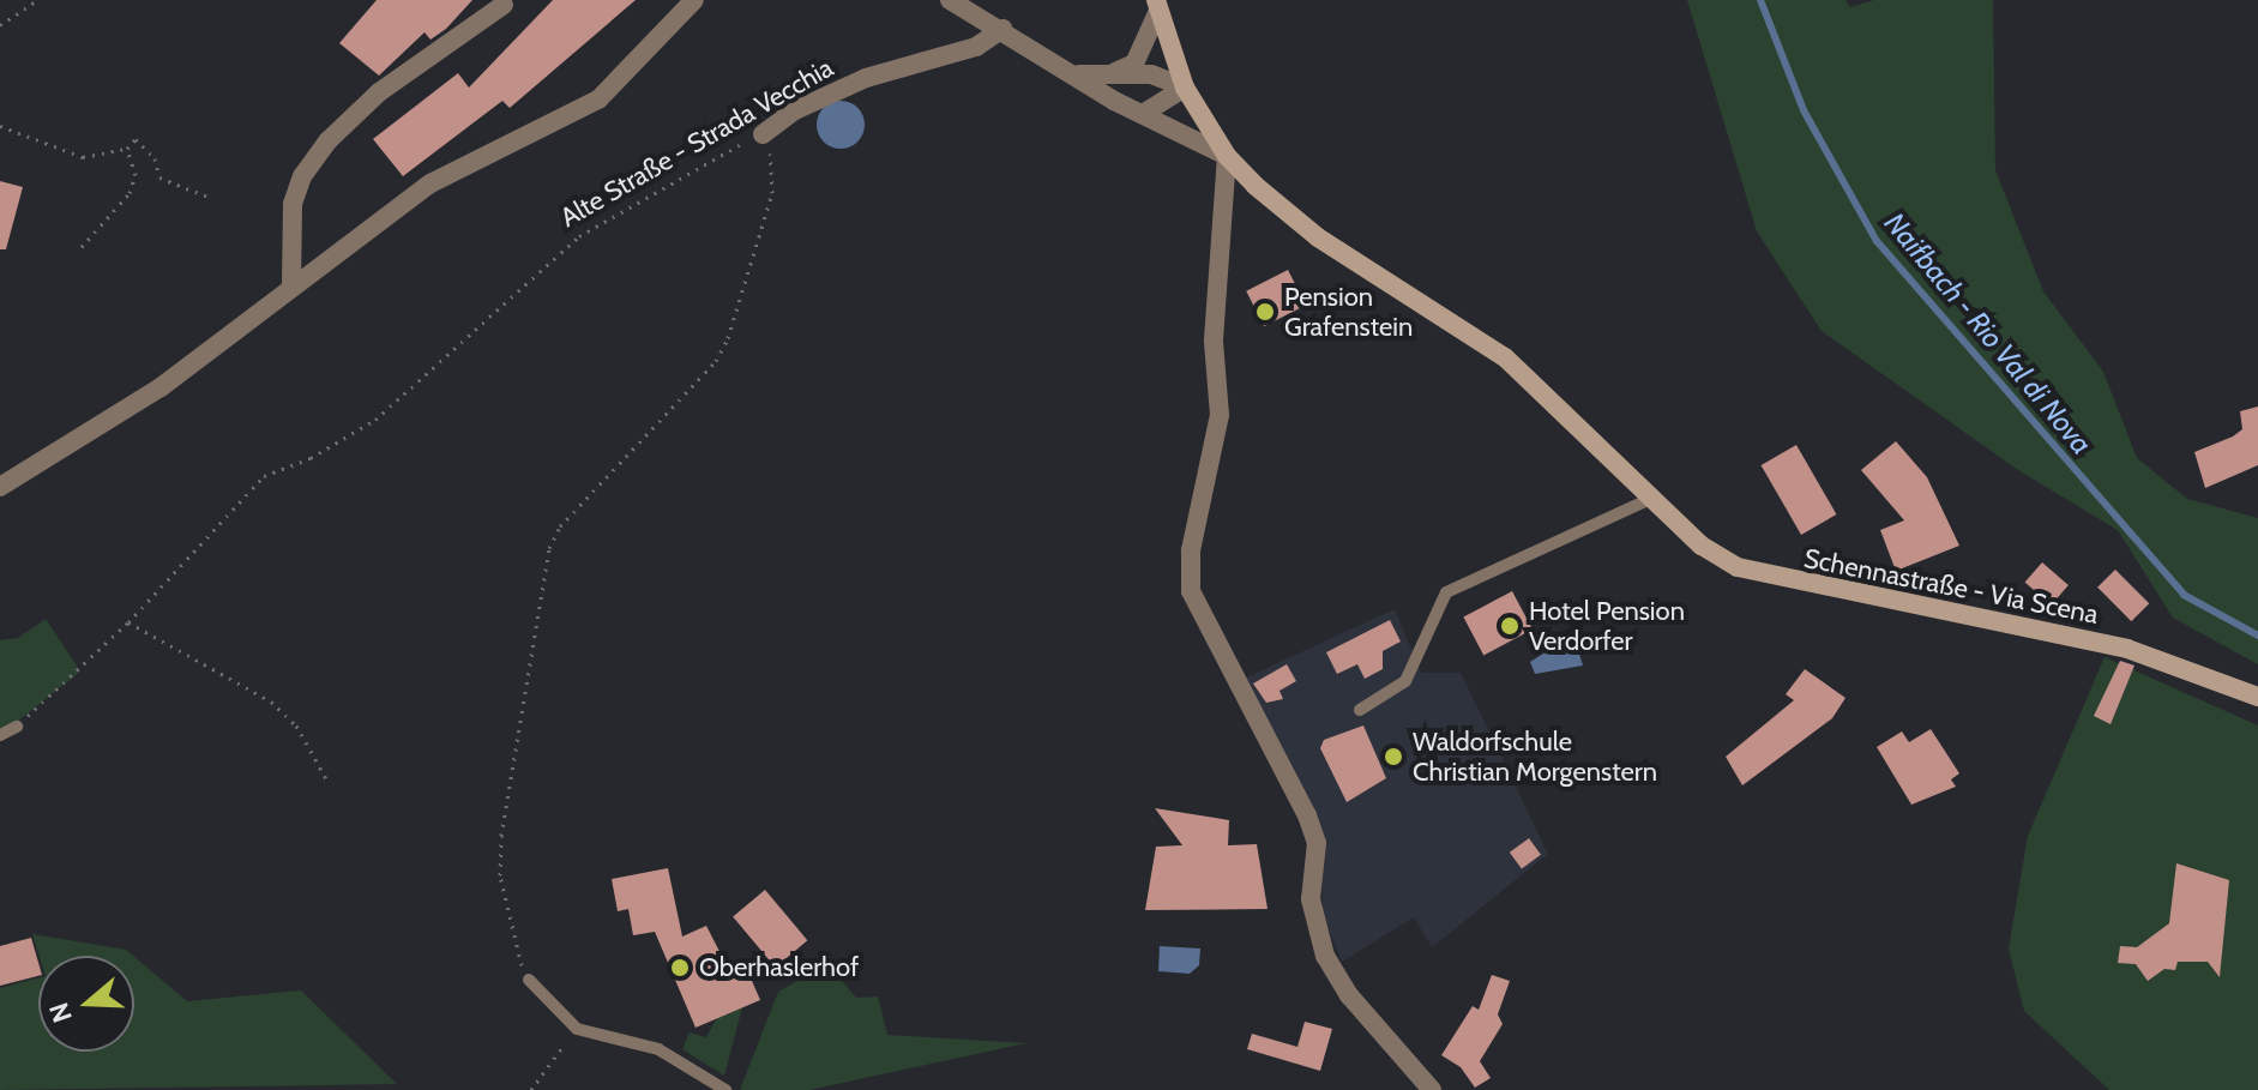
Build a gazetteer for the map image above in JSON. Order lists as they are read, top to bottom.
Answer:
{
  "streets": {
    "main road": ["Schennastraße - Via Scena"],
    "street": ["Alte Straße - Strada Vecchia"]
  },
  "crossings": [
    ["Alte Straße - Strada Vecchia", "Schennastraße - Via Scena"]
  ],
  "water": ["Naifbach - Rio Val di Nova"],
  "places": [
    "Pension Grafenstein",
    "Hotel Pension Verdorfer",
    "Waldorfschule Christian Morgenstern",
    "Oberhaslerhof"
  ],
  "north": "left"
}
